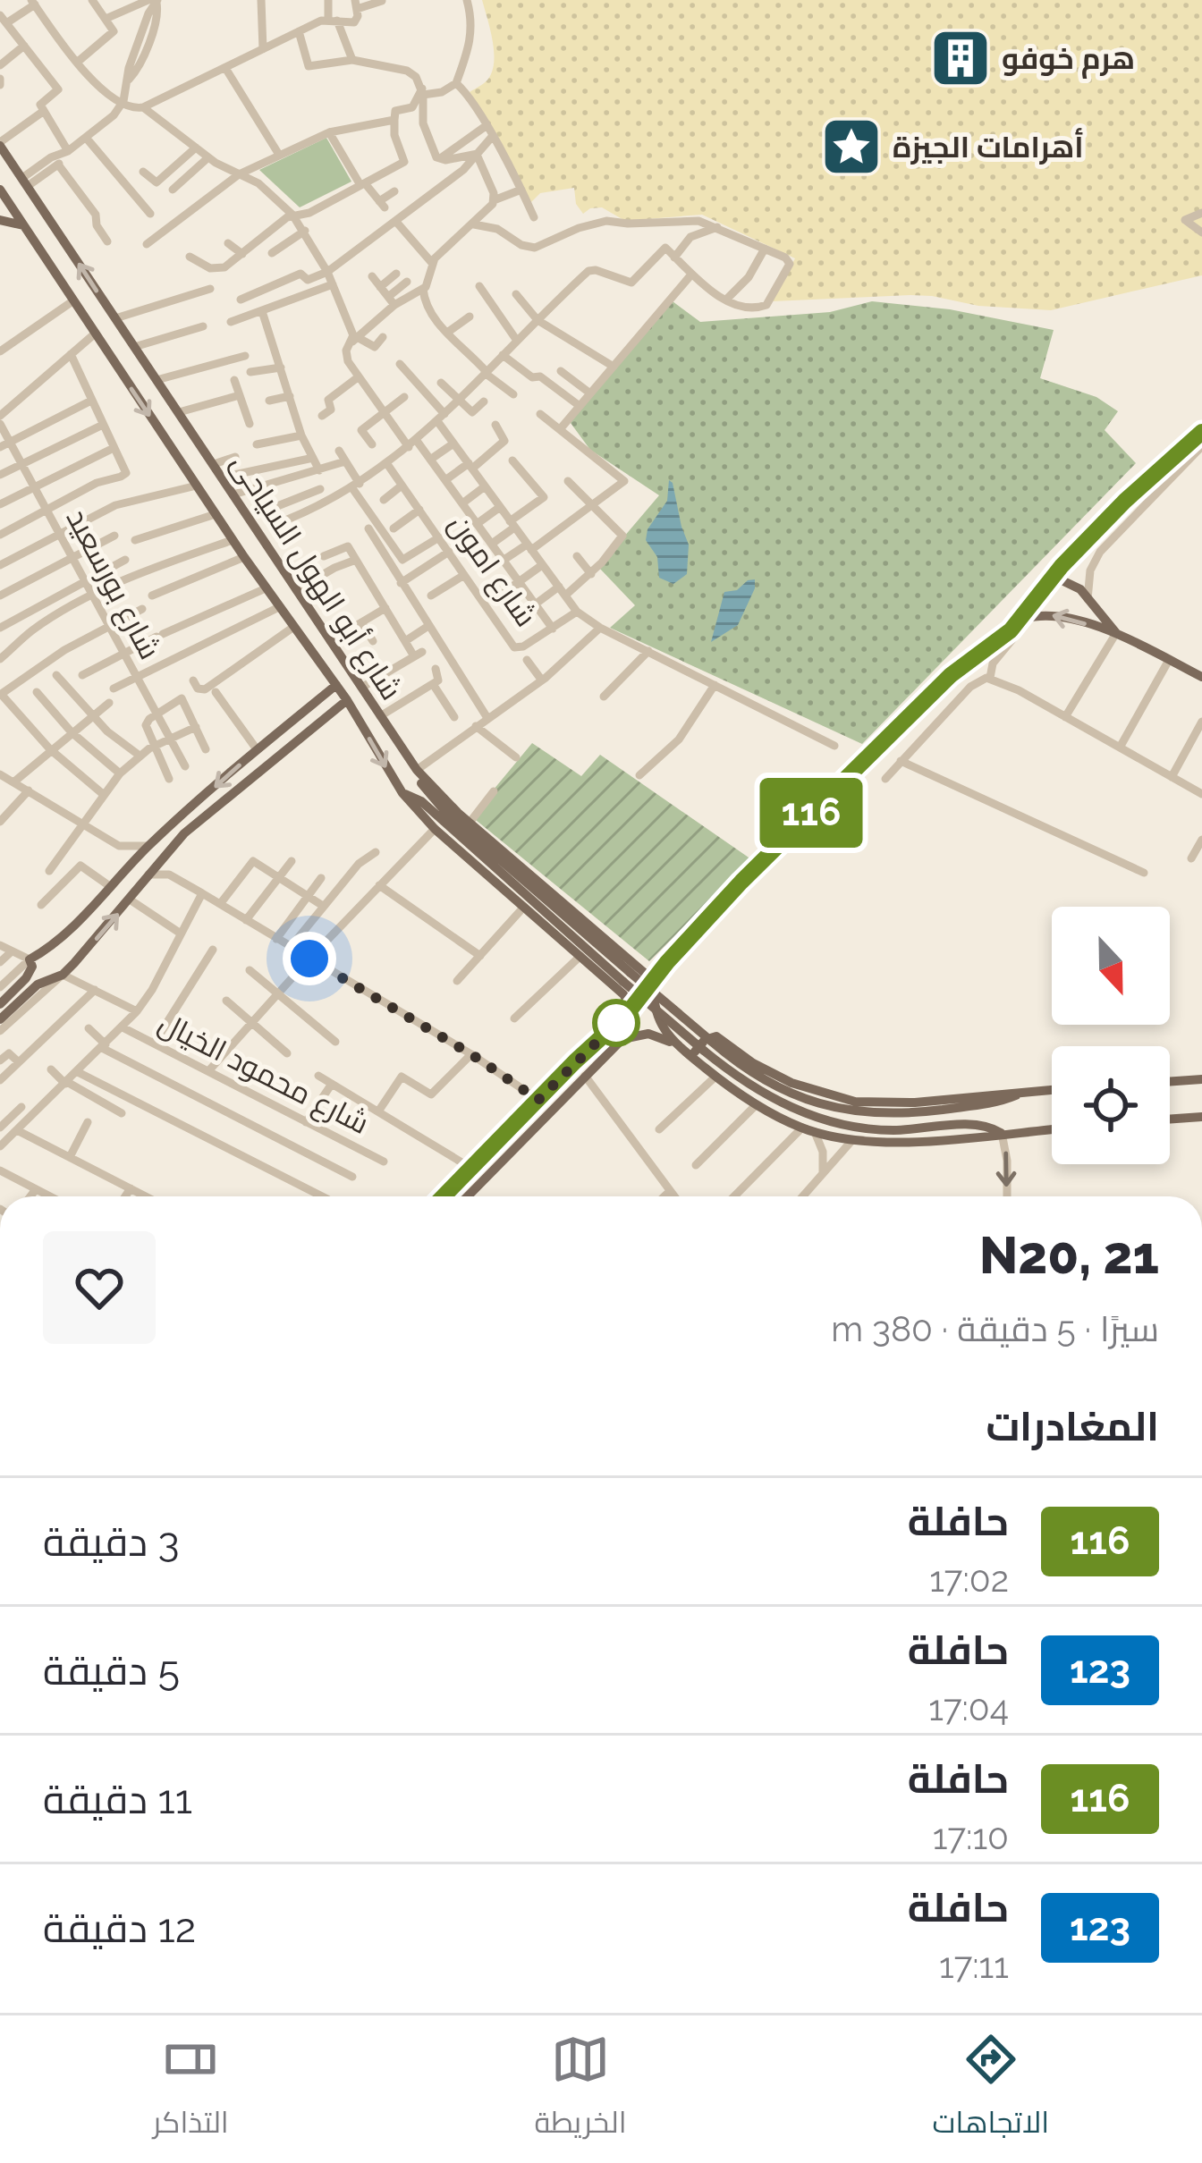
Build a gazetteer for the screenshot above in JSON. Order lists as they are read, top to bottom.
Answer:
{
  "streets": {
    "main road": ["شارع أبو الهول السياحى"],
    "street": ["شارع امون", "شارع بورسعيد", "شارع محمود الخيال"]
  },
  "crossings": [
    ["شارع أبو الهول السياحى", "شارع بورسعيد"]
  ],
  "places": {
    "building": ["هرم خوفو"],
    "place": ["أهرامات الجيزة"]
  },
  "lines": ["bus line 116"],
  "north": "bottom",
  "page": {
    "on_map": "116",
    "heading": [
      ["N20, 21", "سيرًا · 5 دقيقة · 380 m"],
      "المغادرات"
    ],
    "list": [
      {
        "mark": "116",
        "name": "حافلة",
        "note": "17:02",
        "value": "3 دقيقة"
      },
      {
        "mark": "123",
        "name": "حافلة",
        "note": "17:04",
        "value": "5 دقيقة"
      },
      {
        "mark": "116",
        "name": "حافلة",
        "note": "17:10",
        "value": "11 دقيقة"
      },
      {
        "mark": "123",
        "name": "حافلة",
        "note": "17:11",
        "value": "12 دقيقة"
      }
    ],
    "tabs": ["الاتجاهات", "الخريطة", "التذاكر"]
  }
}
